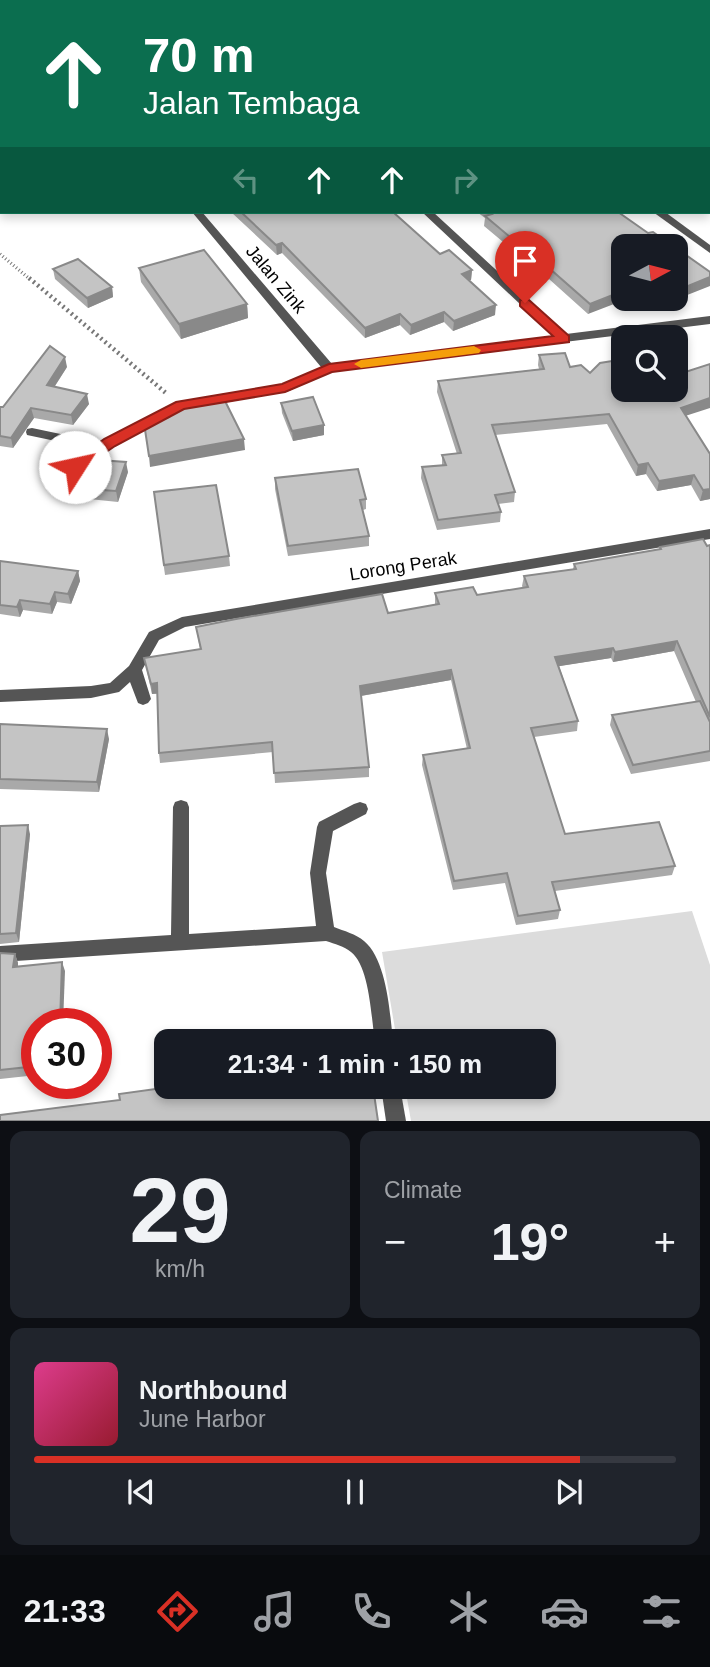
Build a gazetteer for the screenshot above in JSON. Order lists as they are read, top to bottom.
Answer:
{
  "streets": {
    "street": ["Jalan Zink", "Lorong Perak"]
  },
  "north": "right",
  "page": {
    "turn": ["70 m", "Jalan Tembaga"],
    "limit": "30",
    "trip": "21:34 · 1 min · 150 m",
    "tile": [
      ["29", "km/h"],
      "Climate"
    ],
    "heat": ["−", "19°", "+"],
    "song": ["Northbound", "June Harbor"],
    "tabs": "21:33"
  }
}
